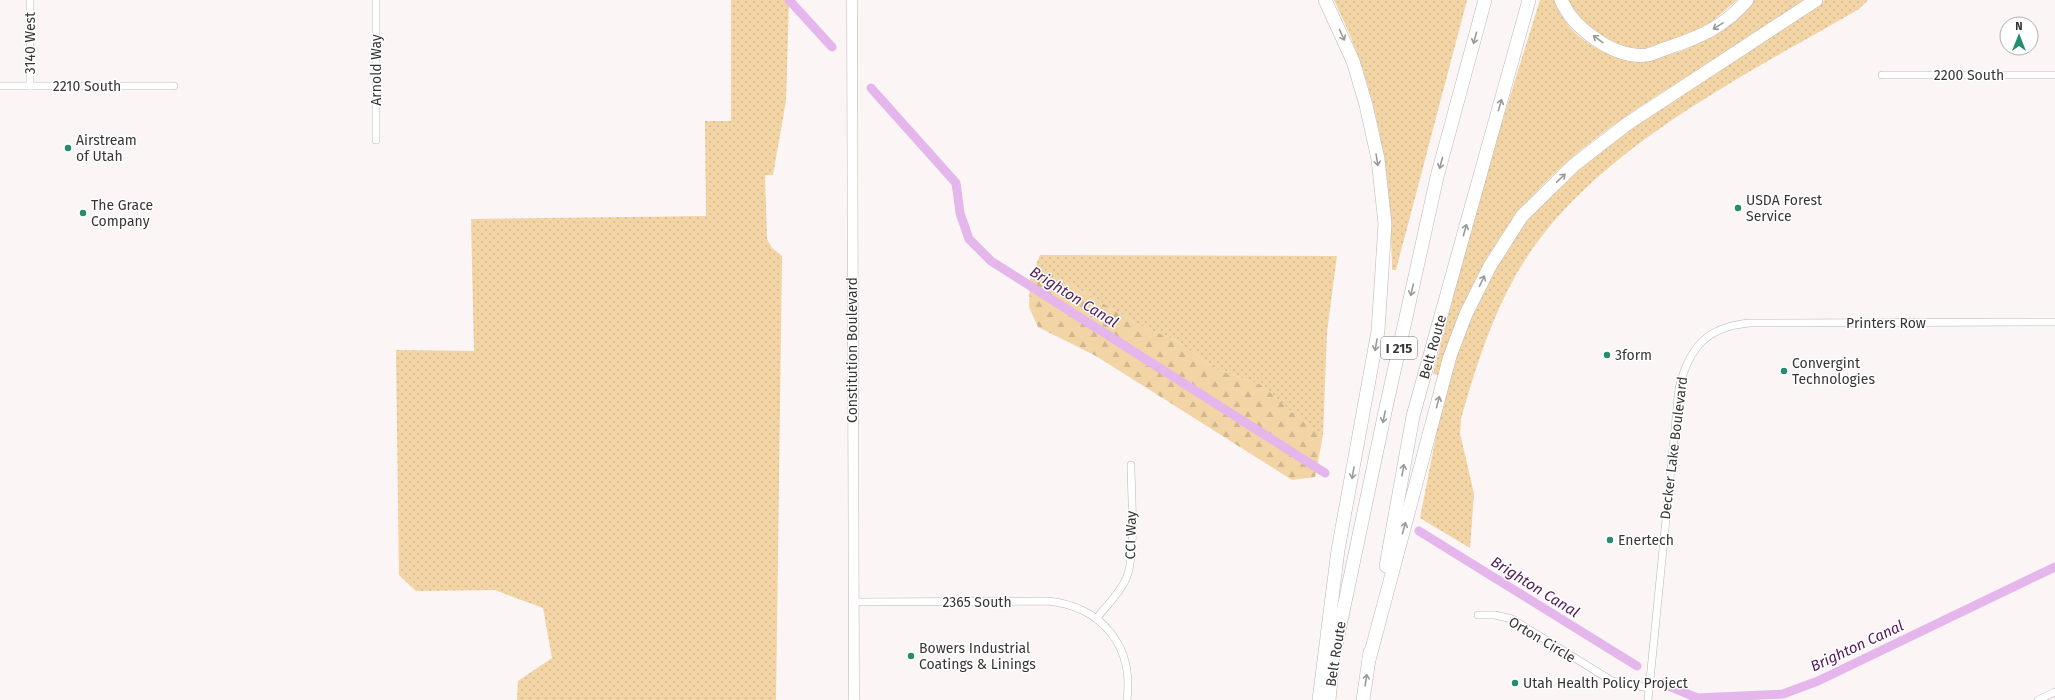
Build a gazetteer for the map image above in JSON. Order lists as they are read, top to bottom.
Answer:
{
  "streets": {
    "highway": ["Belt Route", "I 215"],
    "street": [
      "3140 West",
      "Arnold Way",
      "2200 South",
      "2210 South",
      "Printers Row",
      "Constitution Boulevard",
      "Decker Lake Boulevard",
      "CCI Way",
      "2365 South",
      "Orton Circle"
    ]
  },
  "crossings": [
    ["3140 West", "2210 South"],
    ["Printers Row", "Decker Lake Boulevard"],
    ["Constitution Boulevard", "2365 South"],
    ["Decker Lake Boulevard", "Orton Circle"],
    ["CCI Way", "2365 South"]
  ],
  "water": ["Brighton Canal"],
  "places": [
    "Airstream of Utah",
    "USDA Forest Service",
    "The Grace Company",
    "3form",
    "Convergint Technologies",
    "Enertech",
    "Bowers Industrial Coatings & Linings",
    "Utah Health Policy Project"
  ],
  "north": "top"
}
